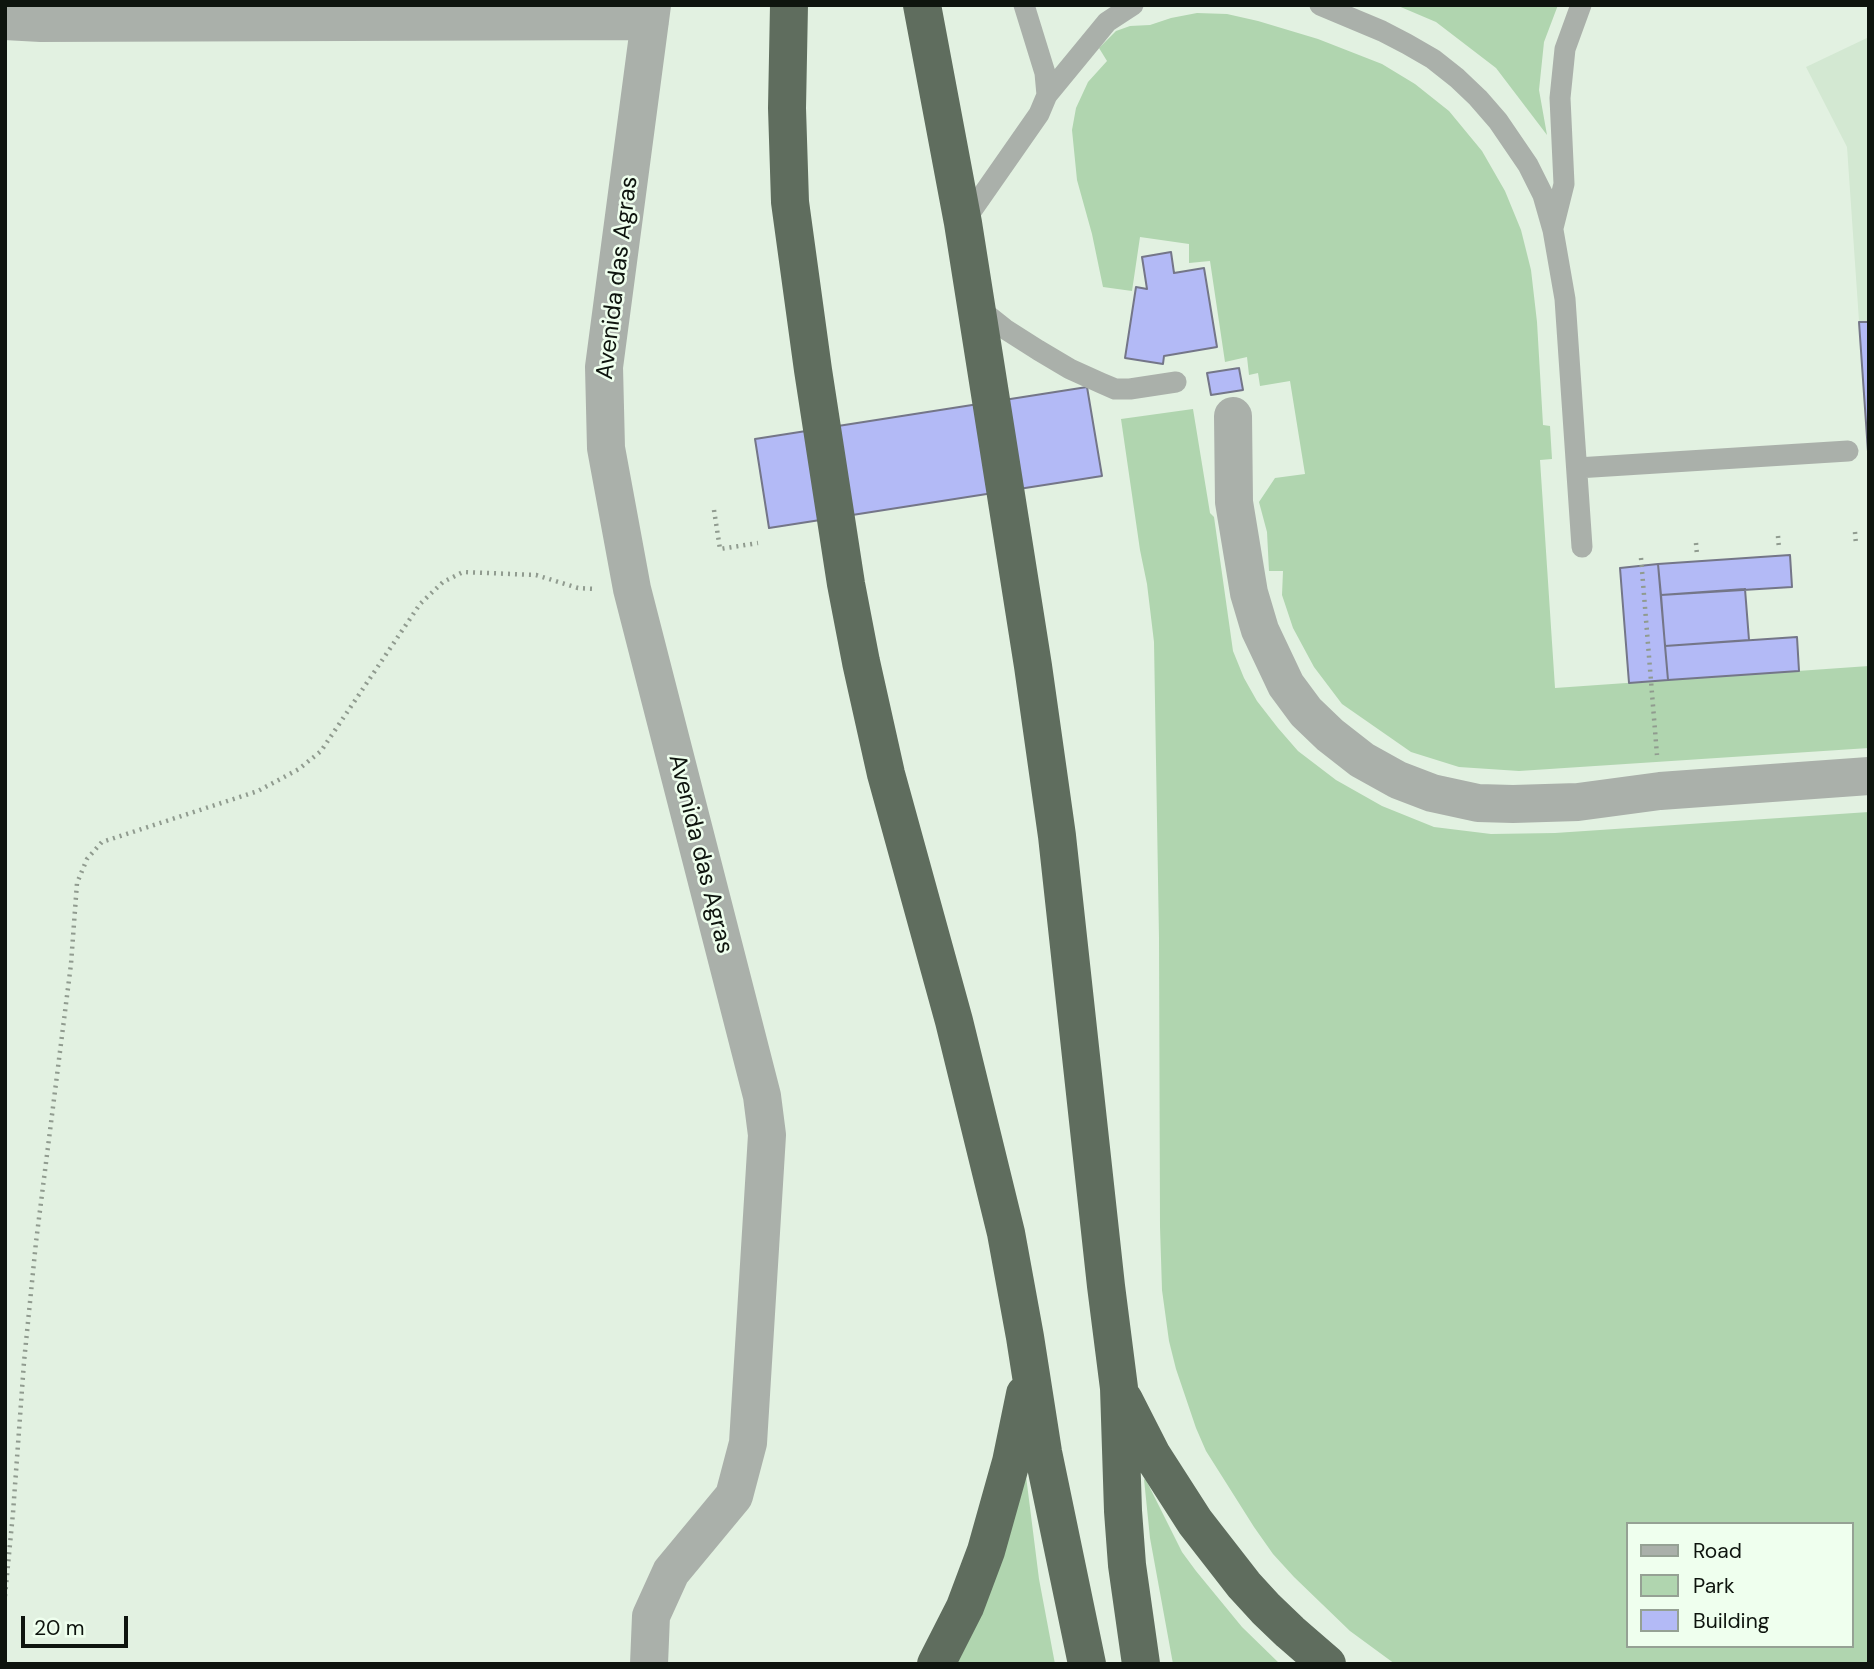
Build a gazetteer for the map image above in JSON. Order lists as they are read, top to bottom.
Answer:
{
  "streets": {
    "street": ["Avenida das Agras"]
  },
  "legend": ["Road", "Park", "Building"],
  "scale_bar": "20 m"
}
